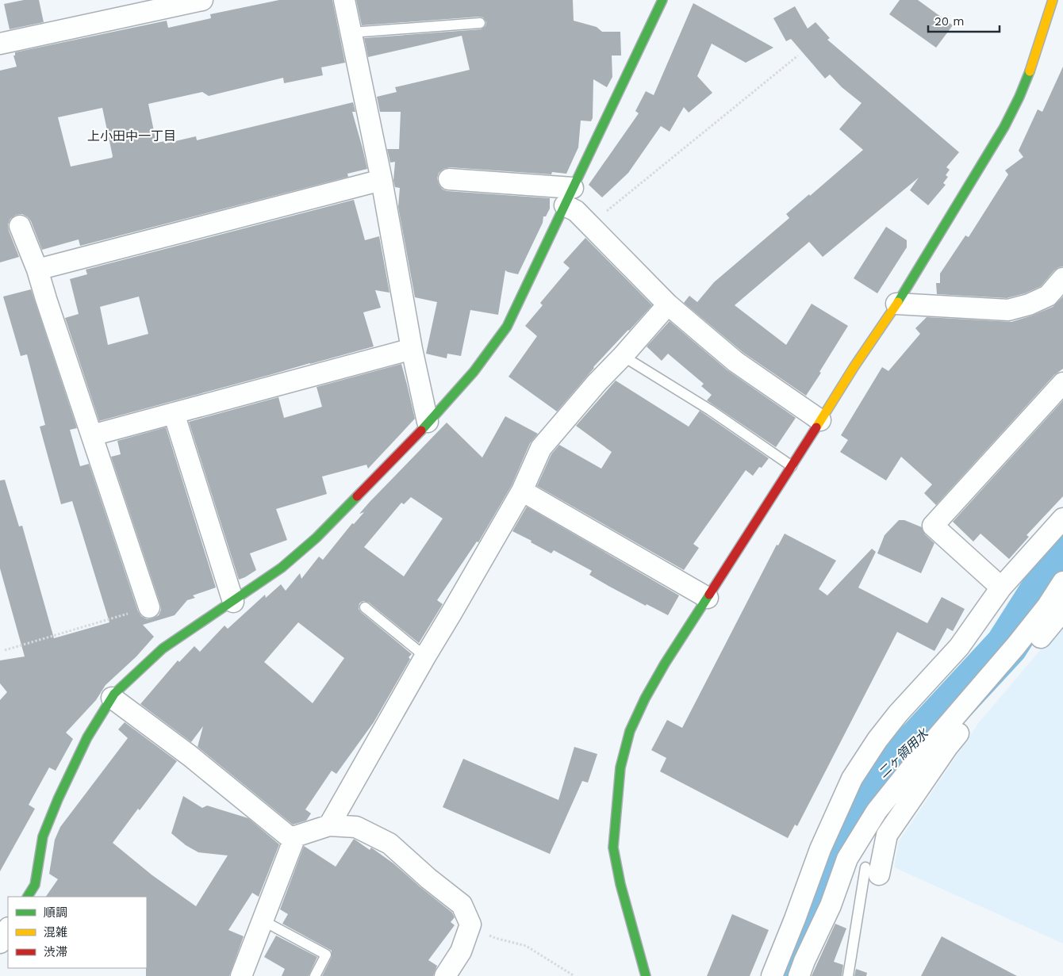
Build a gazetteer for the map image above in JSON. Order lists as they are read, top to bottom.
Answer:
{
  "districts": ["上小田中一丁目"],
  "water": ["二ヶ領用水"],
  "legend": ["順調", "混雑", "渋滞"],
  "scale_bar": "20 m"
}
